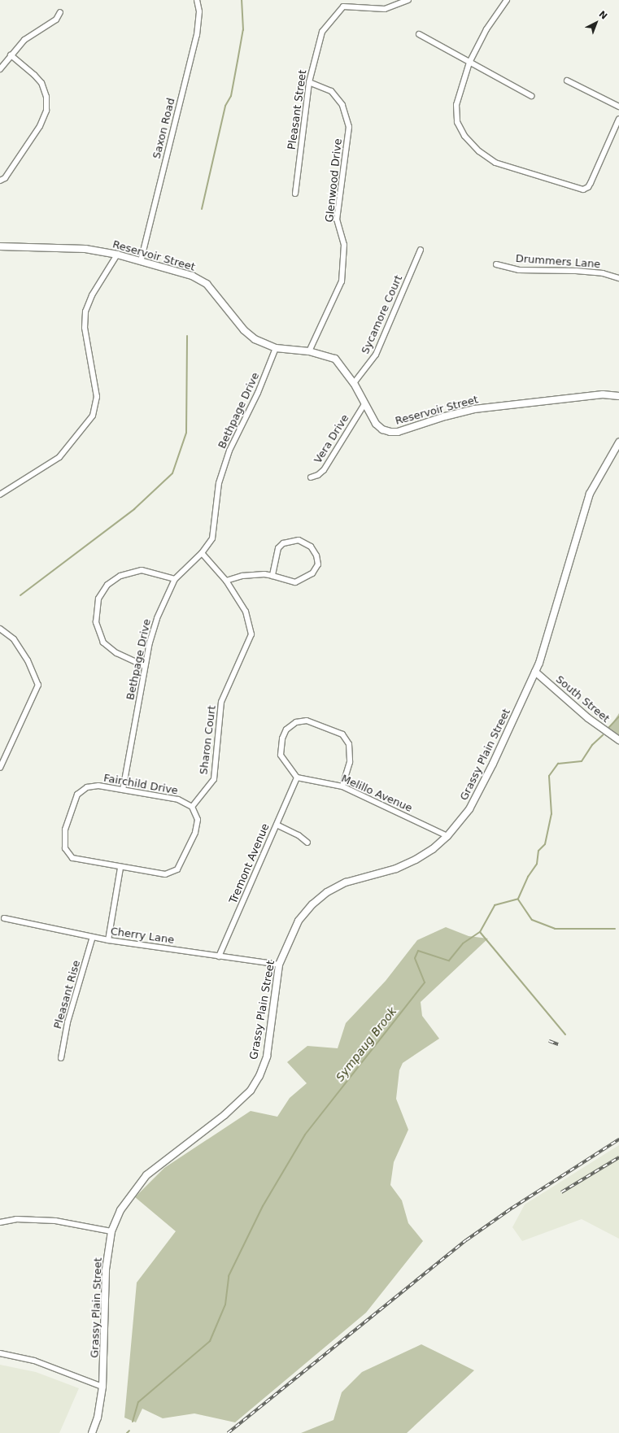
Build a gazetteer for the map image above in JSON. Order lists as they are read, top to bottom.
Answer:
{
  "streets": {
    "main road": ["Reservoir Street", "South Street", "Grassy Plain Street"],
    "street": [
      "Pleasant Street",
      "Saxon Road",
      "Glenwood Drive",
      "Drummers Lane",
      "Sycamore Court",
      "Bethpage Drive",
      "Vera Drive",
      "Sharon Court",
      "Fairchild Drive",
      "Melillo Avenue",
      "Tremont Avenue",
      "Cherry Lane",
      "Pleasant Rise"
    ]
  },
  "crossings": [
    ["Pleasant Street", "Glenwood Drive"],
    ["Saxon Road", "Reservoir Street"],
    ["Glenwood Drive", "Reservoir Street"],
    ["Reservoir Street", "Sycamore Court"],
    ["Reservoir Street", "Bethpage Drive"],
    ["Reservoir Street", "Vera Drive"],
    ["Bethpage Drive", "Sharon Court"],
    ["Bethpage Drive", "Fairchild Drive"],
    ["South Street", "Grassy Plain Street"],
    ["Sharon Court", "Fairchild Drive"],
    ["Grassy Plain Street", "Melillo Avenue"],
    ["Grassy Plain Street", "Cherry Lane"],
    ["Melillo Avenue", "Tremont Avenue"],
    ["Tremont Avenue", "Cherry Lane"],
    ["Cherry Lane", "Pleasant Rise"]
  ],
  "water": ["Sympaug Brook"],
  "north": "top right"
}
